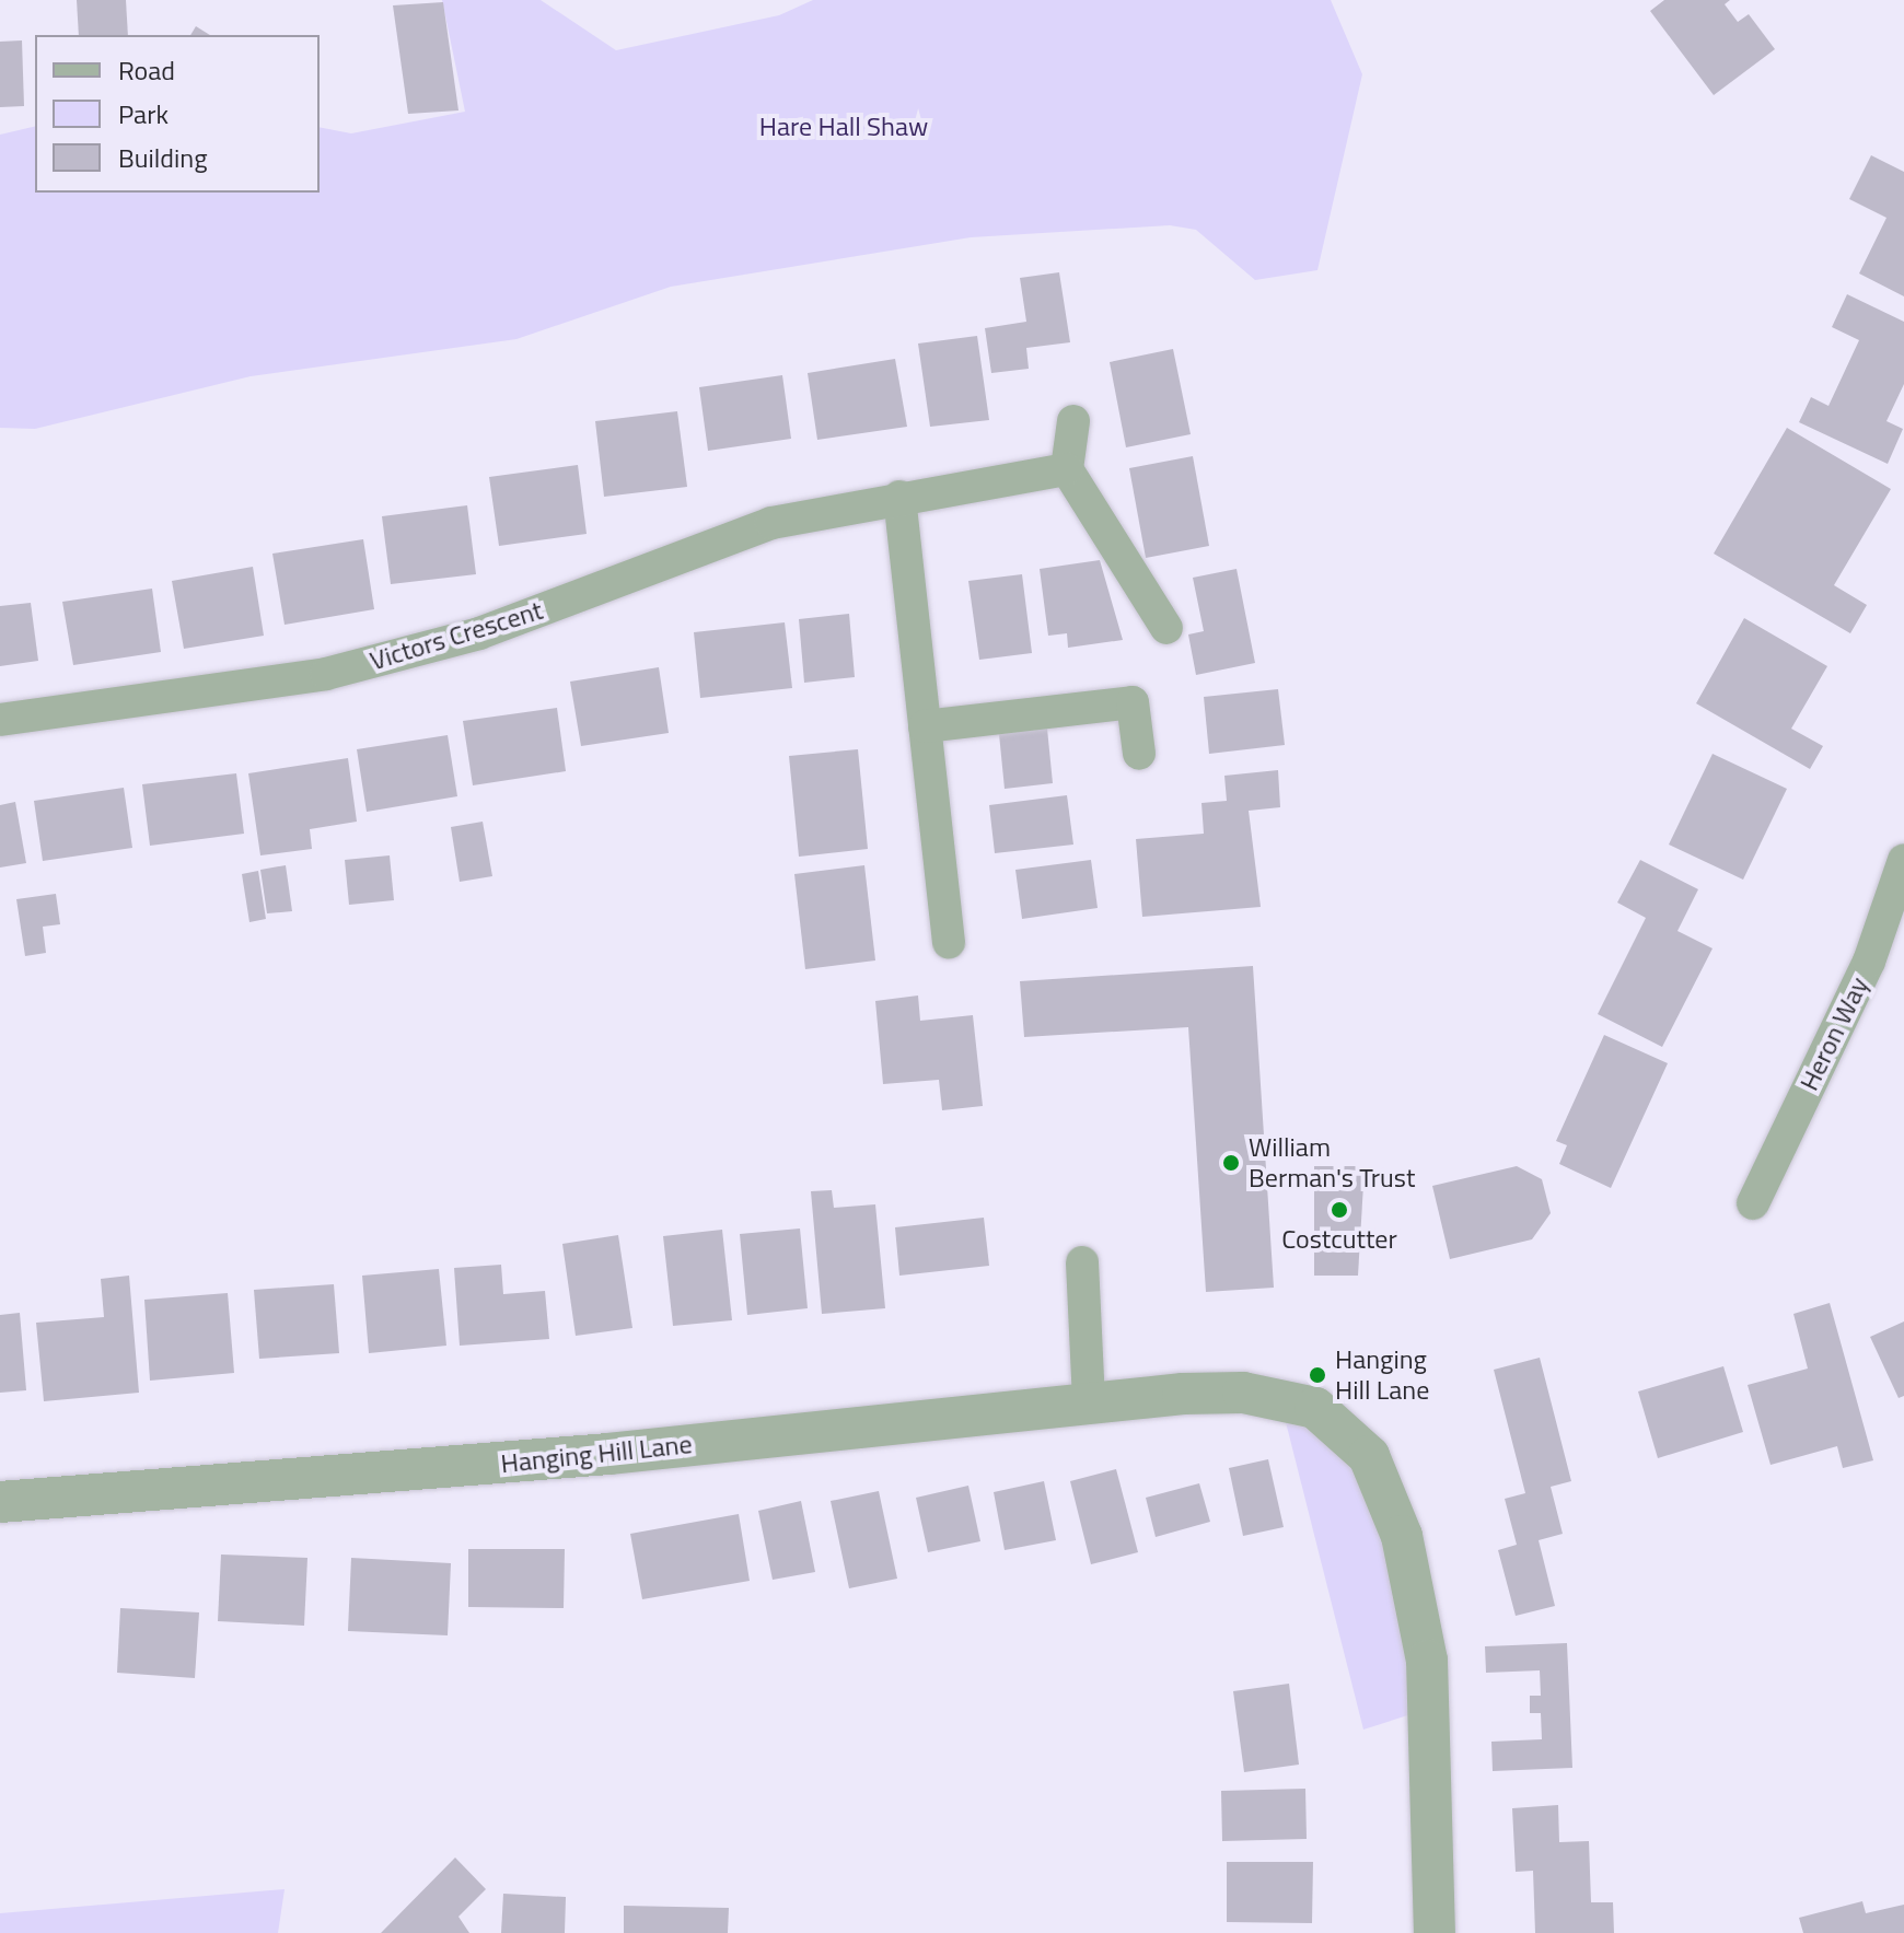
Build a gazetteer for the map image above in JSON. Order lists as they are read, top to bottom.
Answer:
{
  "streets": {
    "street": ["Victors Crescent", "Heron Way", "Hanging Hill Lane"]
  },
  "parks": ["Hare Hall Shaw"],
  "places": ["William Berman's Trust", "Costcutter", "Hanging Hill Lane"],
  "legend": ["Road", "Park", "Building"]
}
